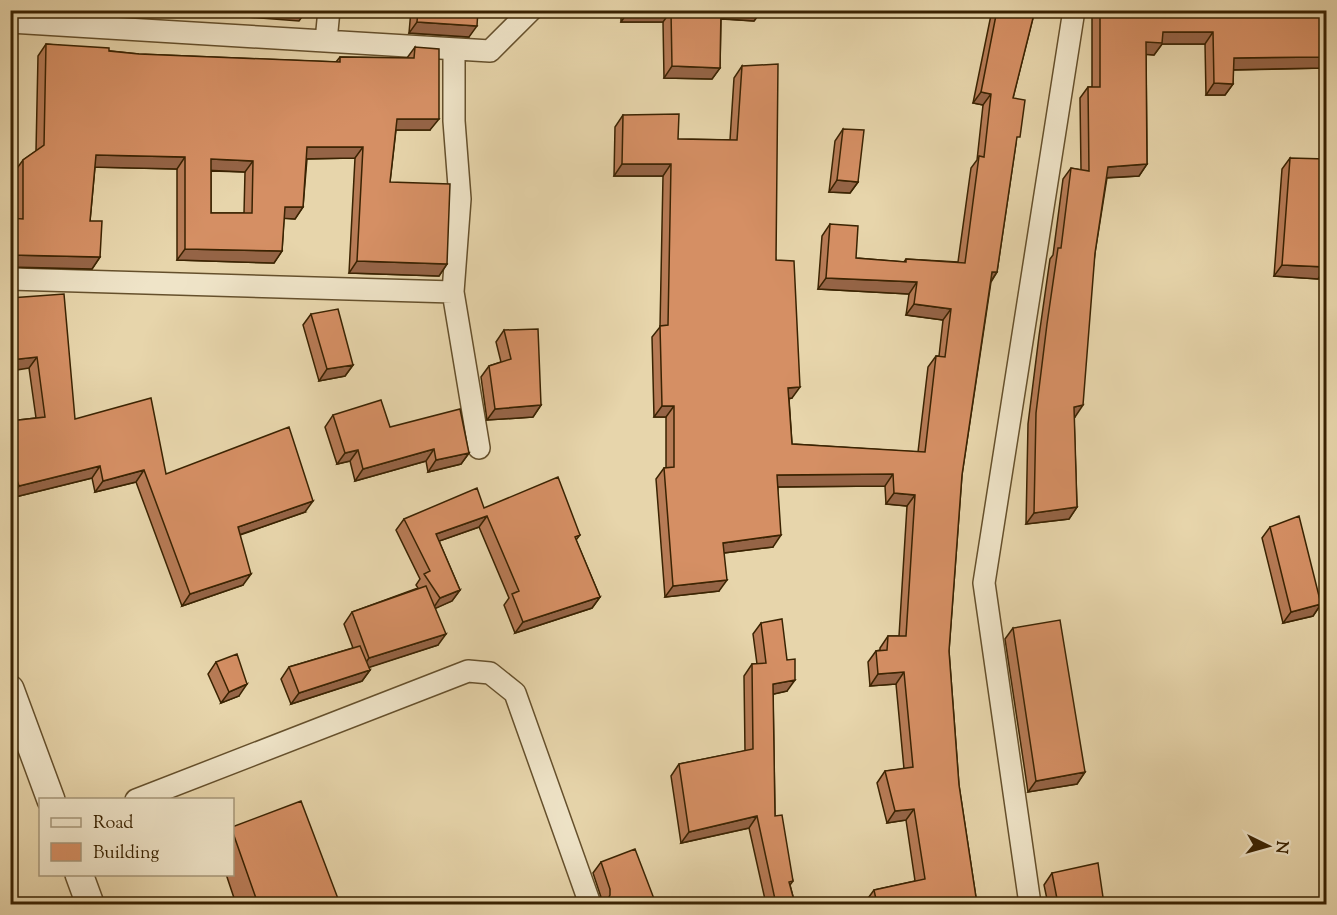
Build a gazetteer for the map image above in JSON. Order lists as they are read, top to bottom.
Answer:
{
  "legend": ["Road", "Building"],
  "north": "right"
}
